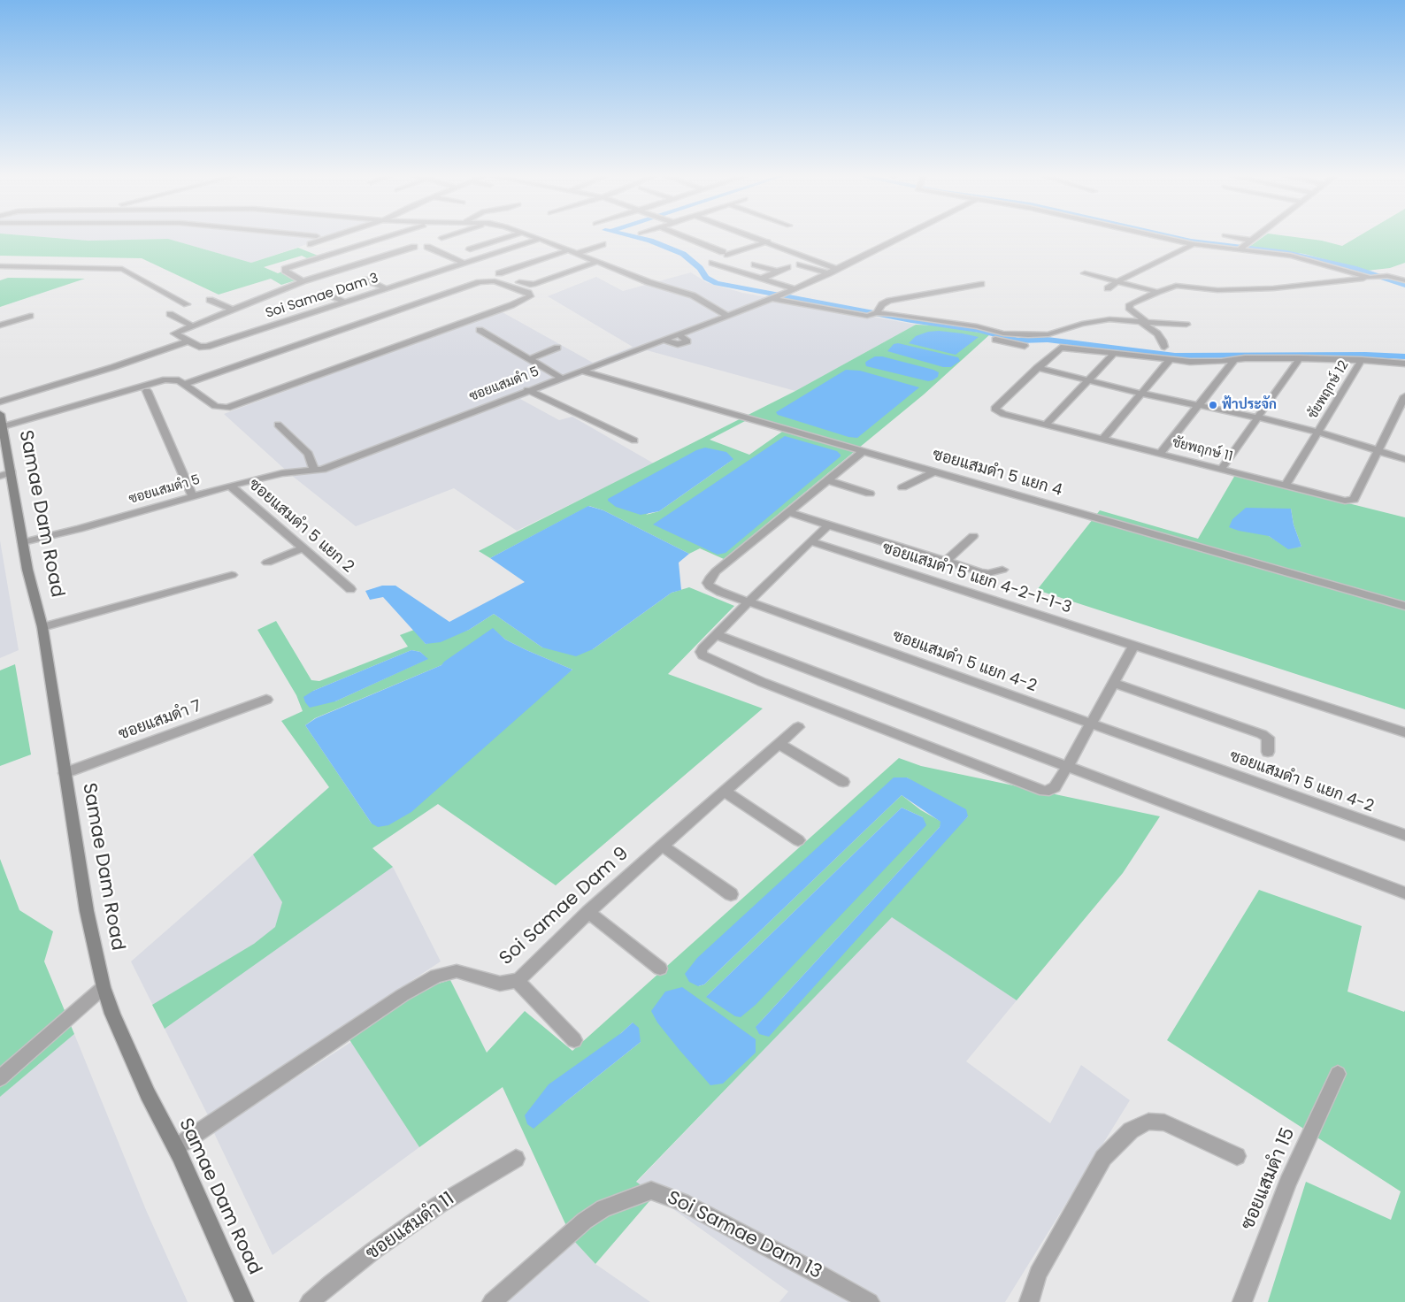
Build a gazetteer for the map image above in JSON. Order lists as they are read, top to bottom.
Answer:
{
  "streets": {
    "street": [
      "Soi Samae Dam 3",
      "ซอยแสมดำ 5",
      "ชัยพฤกษ์ 12",
      "ชัยพฤกษ์ 11",
      "ซอยแสมดำ 5 แยก 4",
      "Samae Dam Road",
      "ซอยแสมดำ 5 แยก 2",
      "ซอยแสมดำ 5 แยก 4-2-1-1-3",
      "ซอยแสมดำ 5 แยก 4-2",
      "ซอยแสมดำ 7",
      "Soi Samae Dam 9",
      "ซอยแสมดำ 15",
      "ซอยแสมดำ 11",
      "Soi Samae Dam 13"
    ]
  },
  "crossings": [
    ["ซอยแสมดำ 5", "ซอยแสมดำ 5 แยก 4"],
    ["ซอยแสมดำ 5", "Samae Dam Road"],
    ["ซอยแสมดำ 5", "ซอยแสมดำ 5 แยก 2"],
    ["ชัยพฤกษ์ 12", "ชัยพฤกษ์ 11"],
    ["ซอยแสมดำ 5 แยก 4", "ซอยแสมดำ 5 แยก 4-2"],
    ["Samae Dam Road", "ซอยแสมดำ 7"],
    ["Samae Dam Road", "Soi Samae Dam 9"]
  ],
  "places": ["ฟ้าประจัก"]
}
